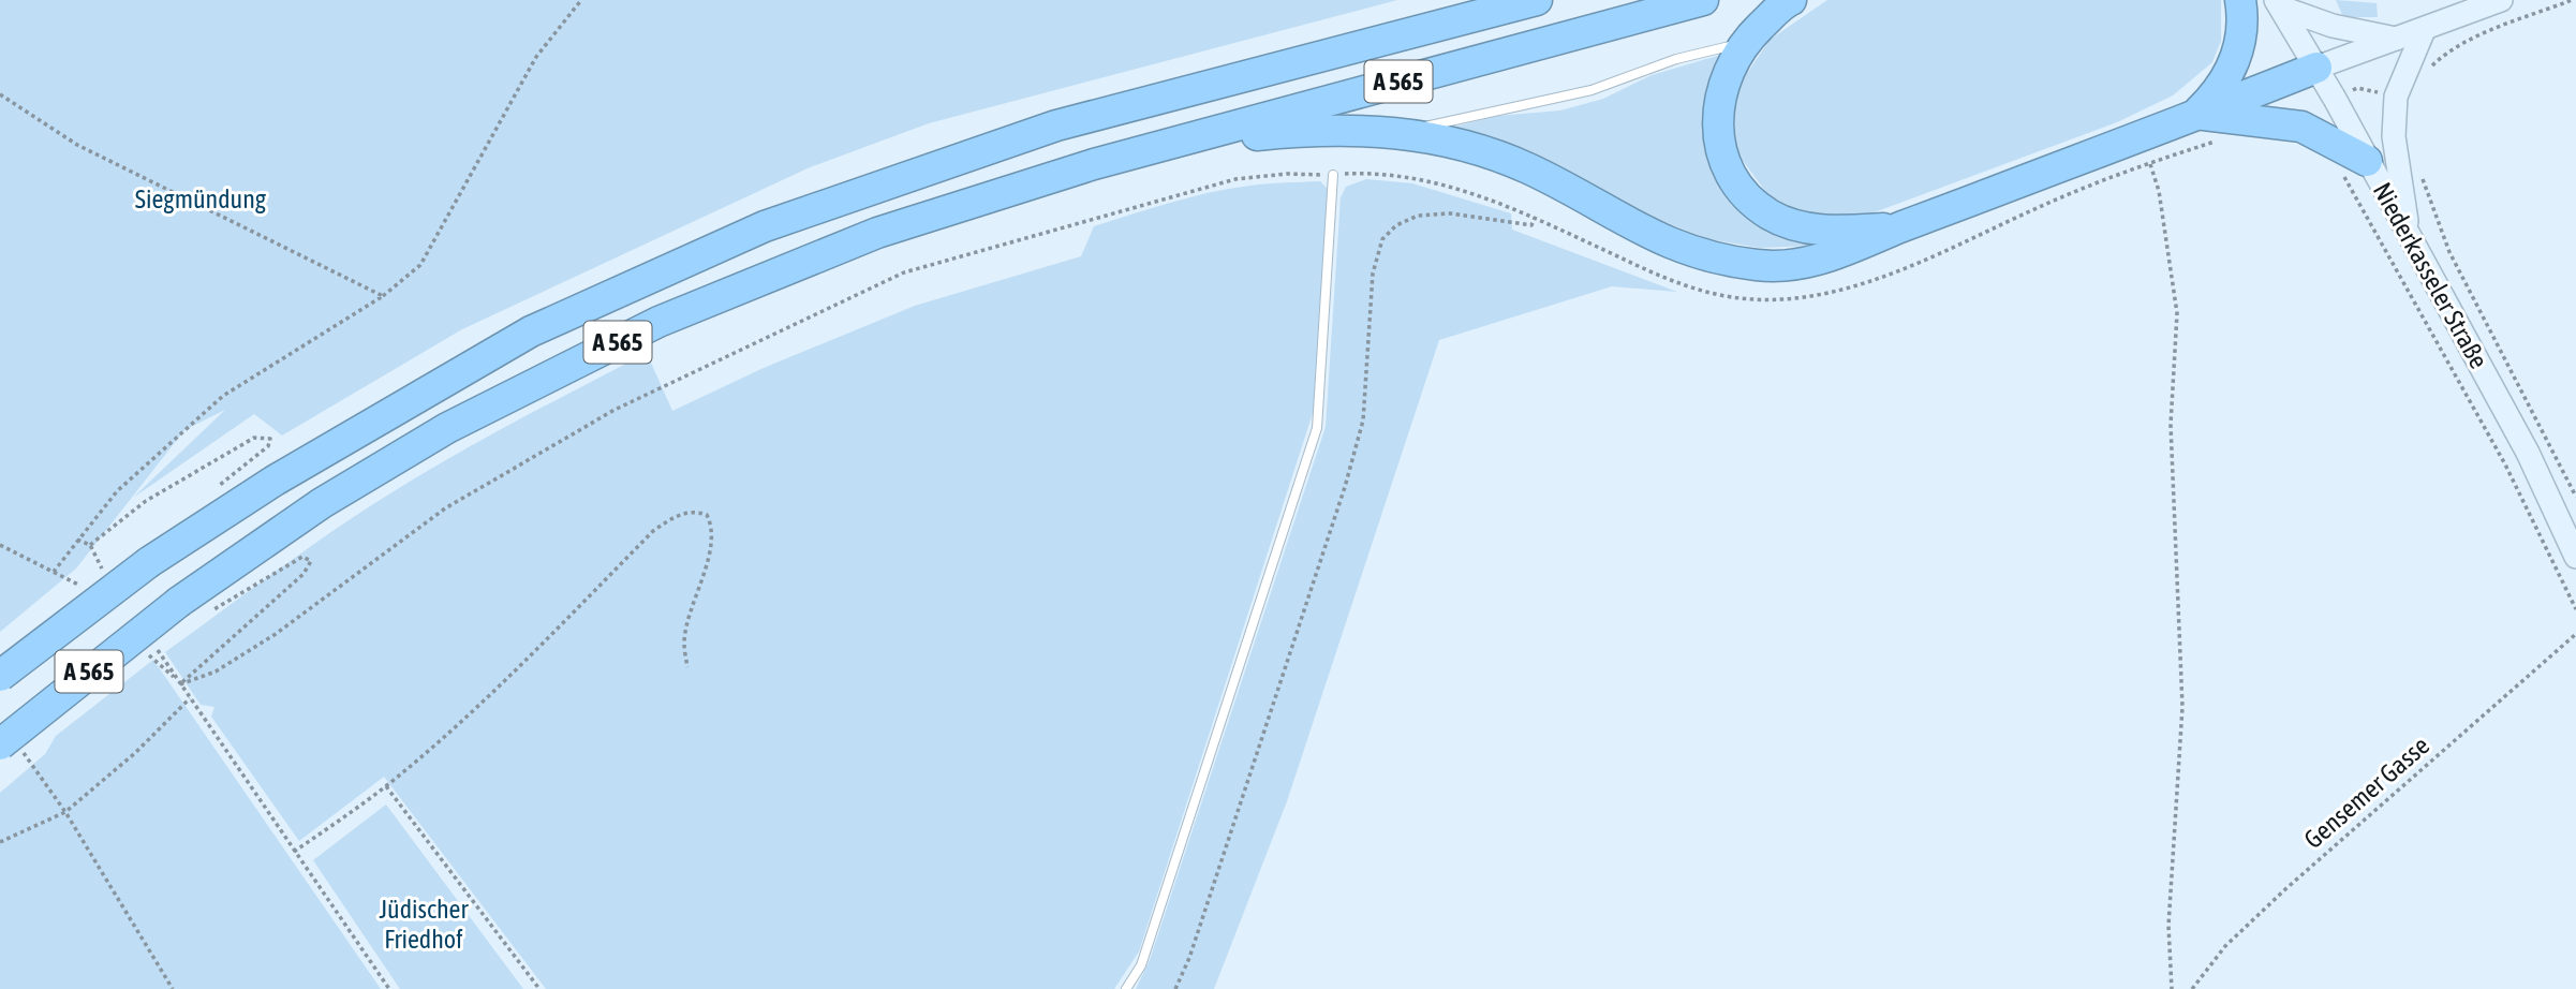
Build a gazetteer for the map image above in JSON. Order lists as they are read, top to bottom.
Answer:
{
  "streets": {
    "highway": ["A 565"],
    "main road": ["Niederkasseler Straße"],
    "path": ["Gensemer Gasse"]
  },
  "parks": ["Siegmündung", "Jüdischer Friedhof"]
}
